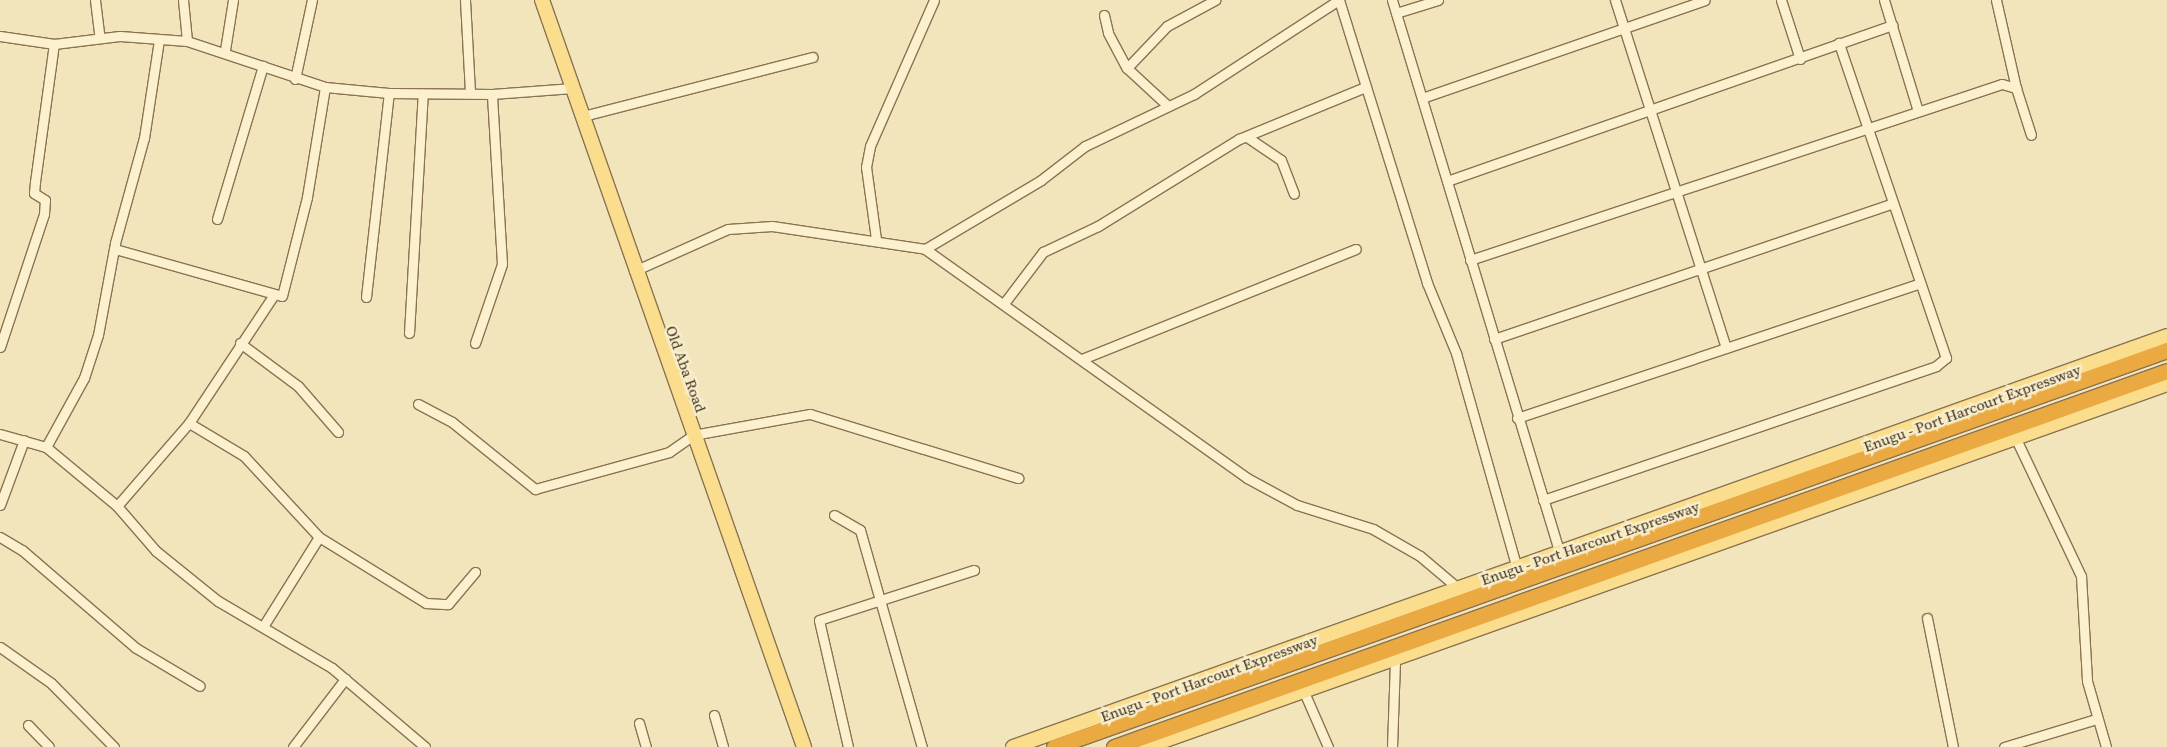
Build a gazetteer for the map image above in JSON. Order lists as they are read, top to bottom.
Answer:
{
  "streets": {
    "highway": ["Enugu - Port Harcourt Expressway"],
    "main road": ["Old Aba Road"]
  }
}
